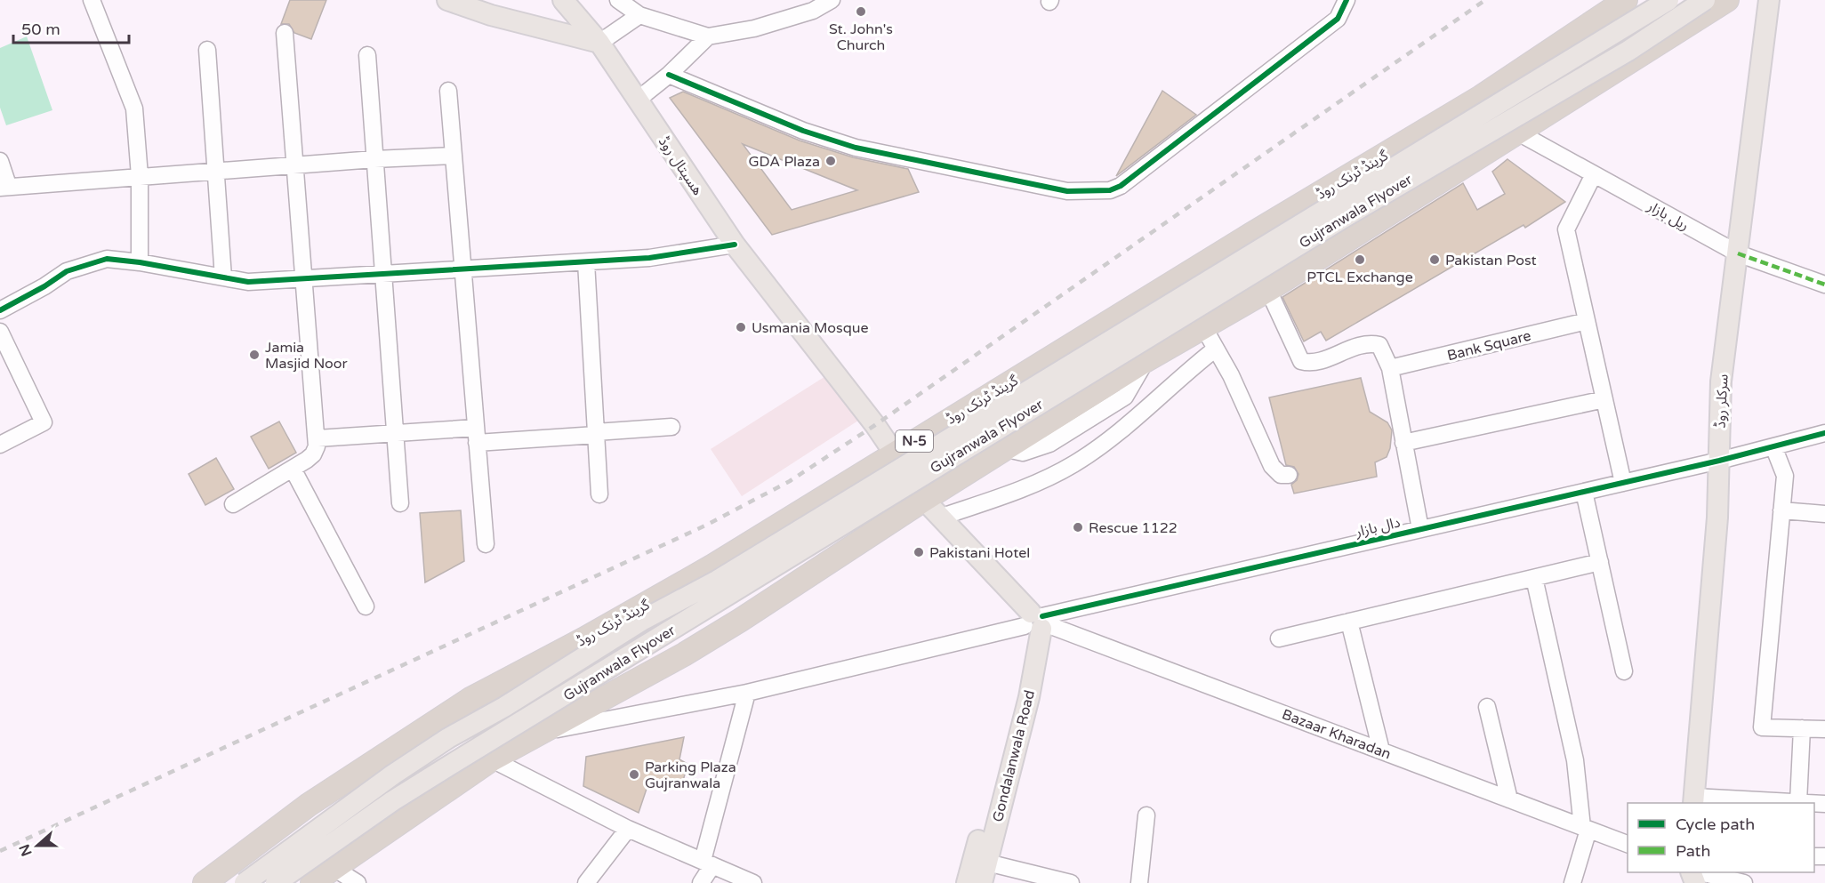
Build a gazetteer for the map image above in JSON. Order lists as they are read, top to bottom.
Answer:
{
  "streets": {
    "highway": ["گرینڈ ٹرنک روڈ", "N-5"],
    "main road": [
      "ھسپتال روڈ",
      "Gujranwala Flyover",
      "سرکلر روڈ",
      "Gondalanwala Road"
    ],
    "street": [
      "ریل بازار",
      "Bank Square",
      "دال بازار",
      "Bazaar Kharadan"
    ]
  },
  "crossings": [
    ["ھسپتال روڈ", "گرینڈ ٹرنک روڈ"],
    ["ریل بازار", "سرکلر روڈ"],
    ["سرکلر روڈ", "دال بازار"],
    ["دال بازار", "Bazaar Kharadan"],
    ["دال بازار", "Gondalanwala Road"],
    ["Bazaar Kharadan", "Gondalanwala Road"]
  ],
  "places": [
    "St. John's Church",
    "GDA Plaza",
    "PTCL Exchange",
    "Pakistan Post",
    "Usmania Mosque",
    "Jamia Masjid Noor",
    "Rescue 1122",
    "Pakistani Hotel",
    "Parking Plaza Gujranwala"
  ],
  "legend": ["Cycle path", "Path"],
  "scale_bar": "50 m",
  "north": "left"
}
